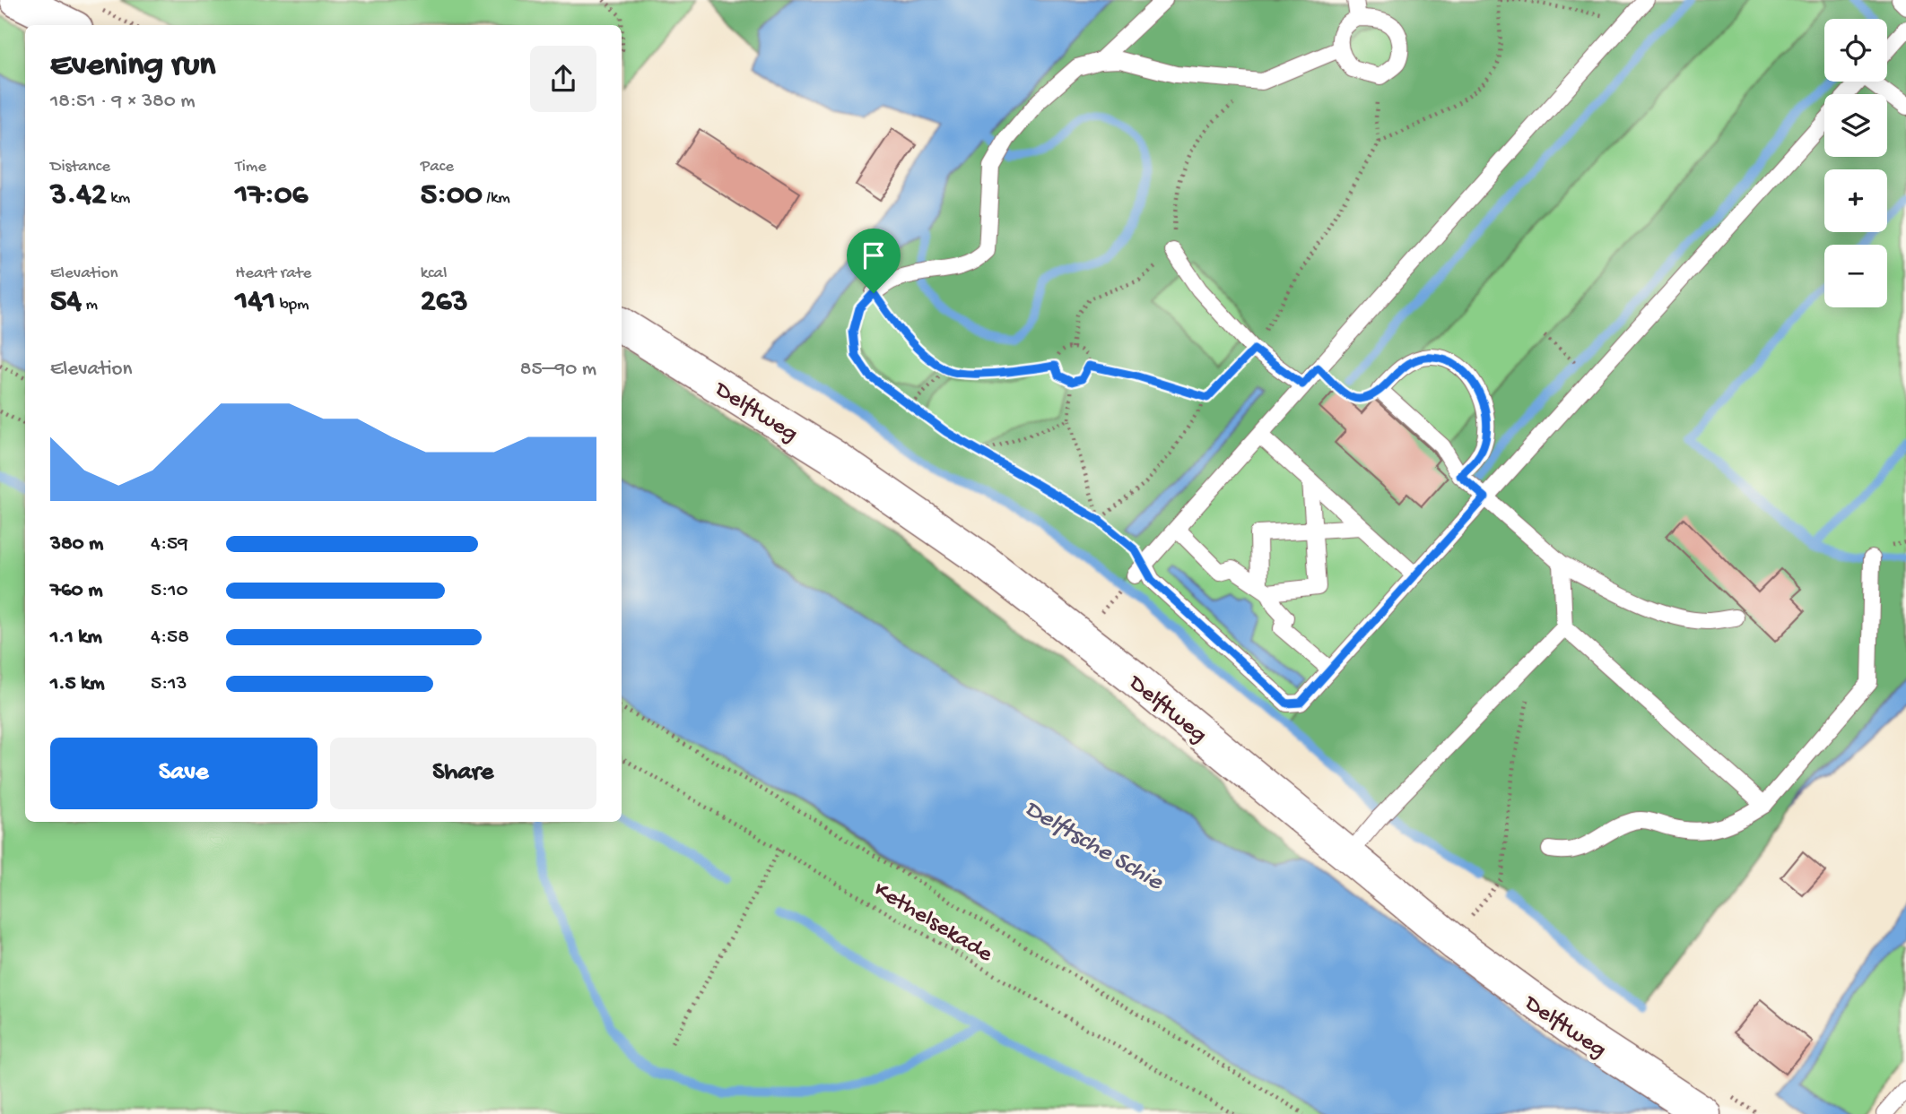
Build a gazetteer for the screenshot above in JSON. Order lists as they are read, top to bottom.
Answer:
{
  "streets": {
    "street": ["Delftweg"],
    "path": ["Kethelsekade"]
  },
  "water": ["Delftsche Schie"],
  "page": {
    "map_buttons": ["+", "−"],
    "heading": ["Evening run", "18:51 · 9 × 380 m"],
    "stats": [
      ["Distance", "3.42 km"],
      ["Time", "17:06"],
      ["Pace", "5:00 /km"],
      ["Elevation", "54 m"],
      ["Heart rate", "141 bpm"],
      ["kcal", "263"]
    ],
    "chart": ["Elevation", "85–90 m"],
    "list": [
      {
        "name": "380 m",
        "note": "4:59"
      },
      {
        "name": "760 m",
        "note": "5:10"
      },
      {
        "name": "1.1 km",
        "note": "4:58"
      },
      {
        "name": "1.5 km",
        "note": "5:13"
      }
    ],
    "buttons": ["Save", "Share"]
  }
}
